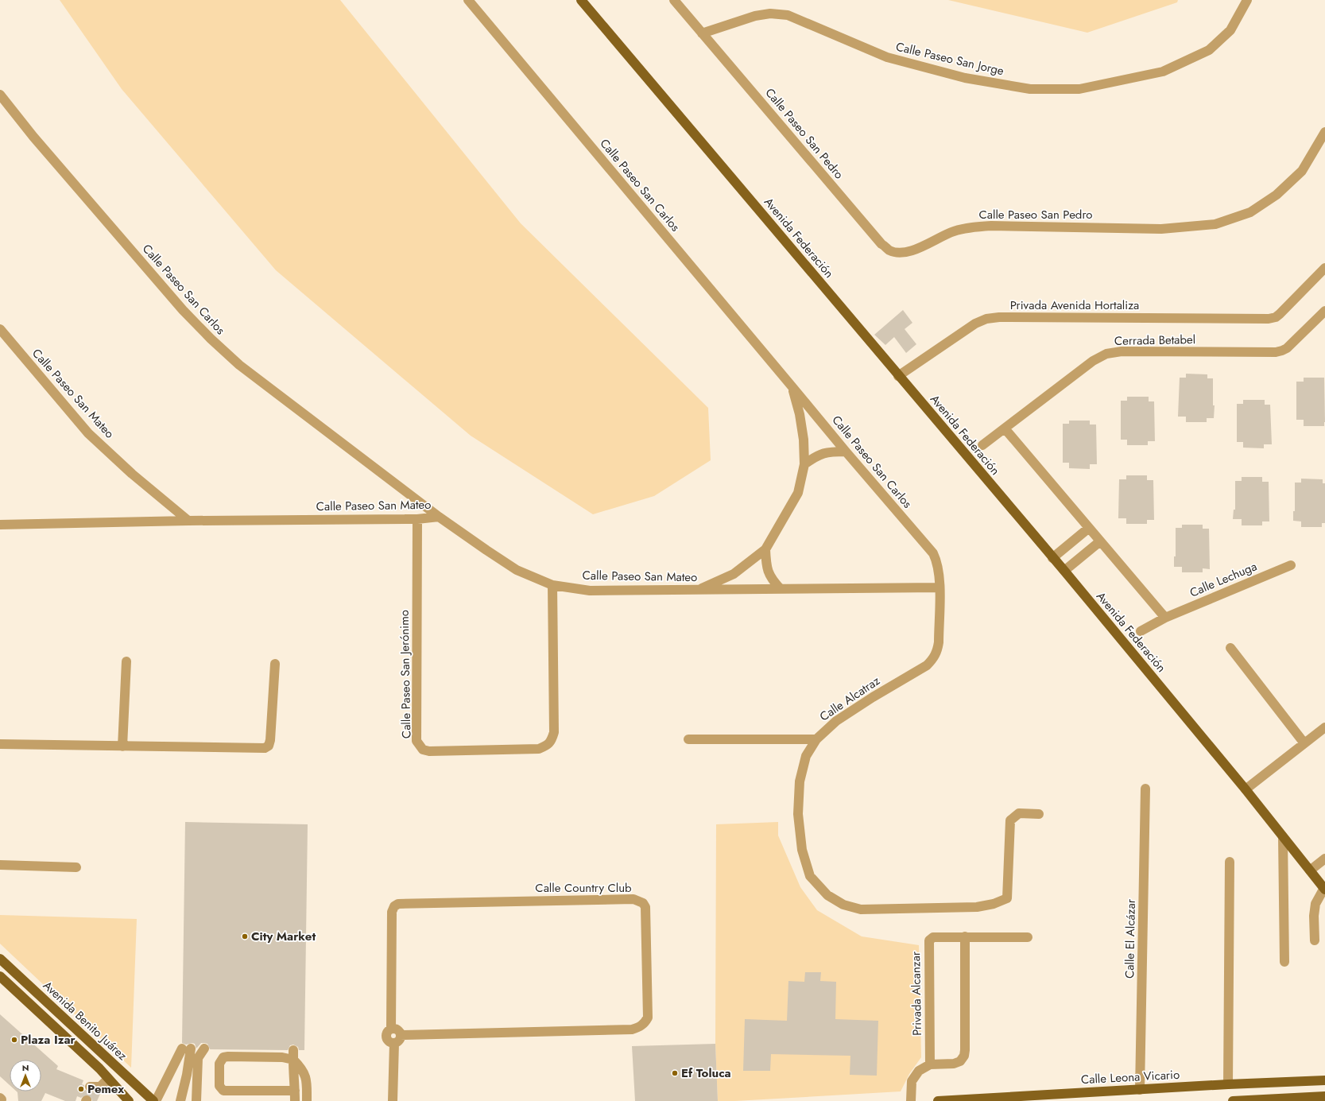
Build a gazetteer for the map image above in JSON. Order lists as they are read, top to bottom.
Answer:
{
  "streets": {
    "main road": ["Avenida Federación", "Avenida Benito Juárez", "Calle Leona Vicario"],
    "street": [
      "Calle Paseo San Jorge",
      "Calle Paseo San Pedro",
      "Calle Paseo San Carlos",
      "Privada Avenida Hortaliza",
      "Cerrada Betabel",
      "Calle Paseo San Mateo",
      "Calle Lechuga",
      "Calle Paseo San Jerónimo",
      "Calle Alcatraz",
      "Calle Country Club",
      "Calle El Alcázar",
      "Privada Alcanzar"
    ]
  },
  "crossings": [
    ["Calle Paseo San Jorge", "Calle Paseo San Pedro"],
    ["Calle Paseo San Carlos", "Calle Paseo San Mateo"],
    ["Calle Paseo San Carlos", "Calle Alcatraz"],
    ["Avenida Federación", "Privada Avenida Hortaliza"],
    ["Calle Paseo San Mateo", "Calle Paseo San Jerónimo"],
    ["Calle Paseo San Mateo", "Calle Alcatraz"],
    ["Calle El Alcázar", "Calle Leona Vicario"]
  ],
  "places": [
    "City Market",
    "Plaza Izar",
    "Ef Toluca",
    "Pemex"
  ],
  "north": "top"
}
